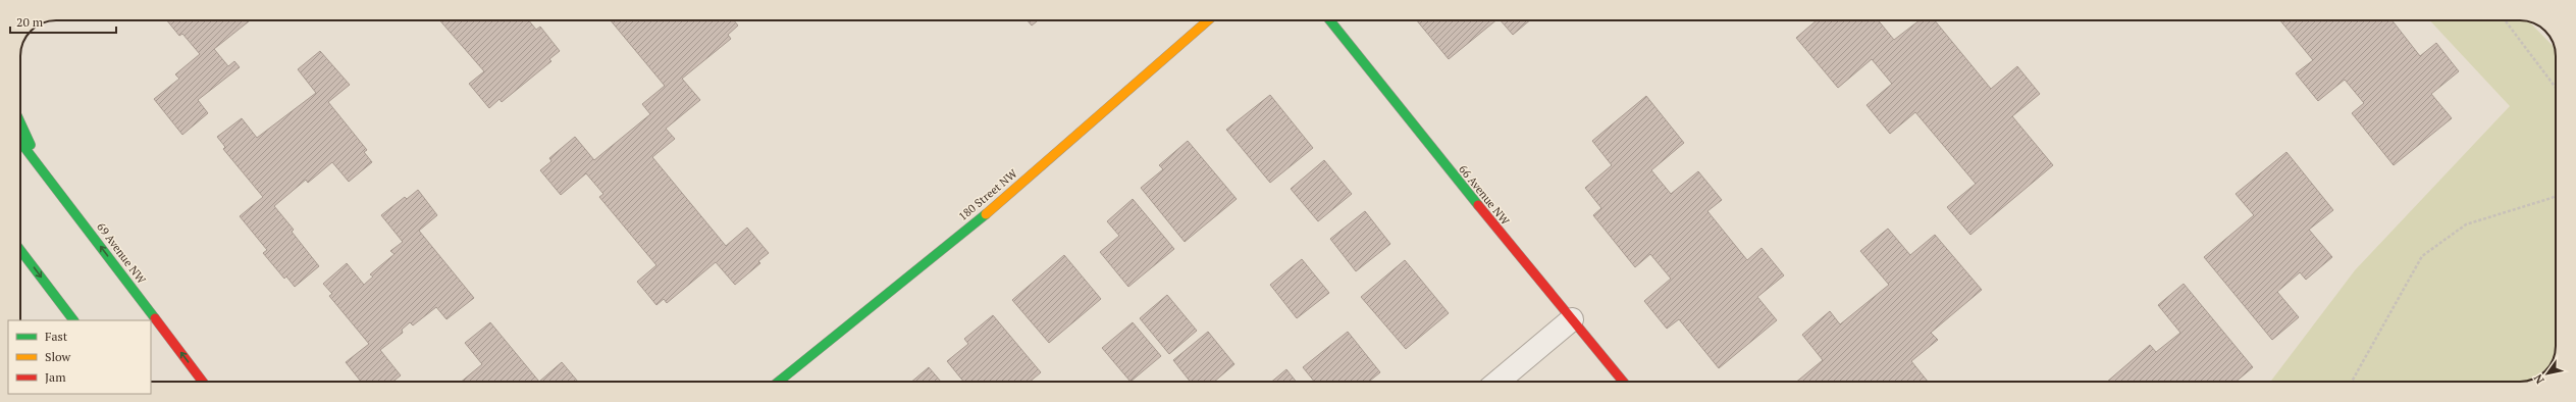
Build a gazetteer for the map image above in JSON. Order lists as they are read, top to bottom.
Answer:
{
  "streets": {
    "street": ["180 Street NW", "66 Avenue NW", "69 Avenue NW"]
  },
  "legend": ["Fast", "Slow", "Jam"],
  "scale_bar": "20 m",
  "north": "bottom left"
}
